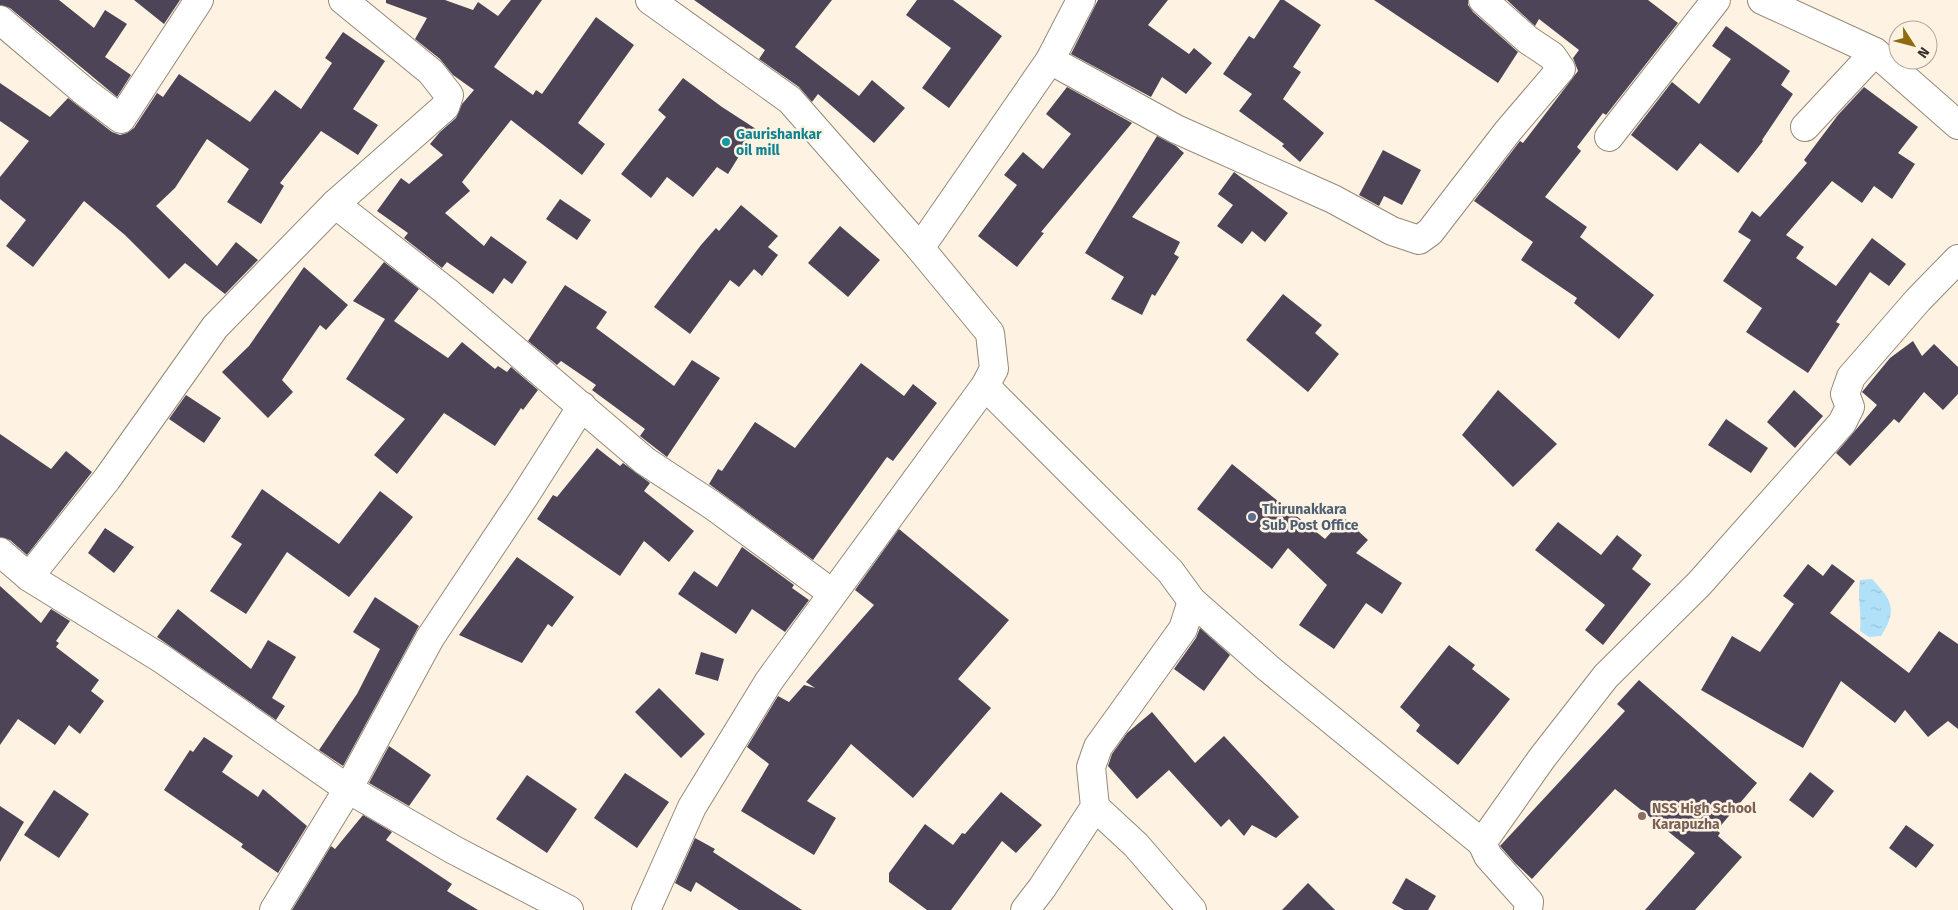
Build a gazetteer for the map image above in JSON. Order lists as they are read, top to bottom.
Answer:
{
  "places": ["Gaurishankar oil mill", "Thirunakkara Sub Post Office", "NSS High School Karapuzha"],
  "north": "bottom right"
}
